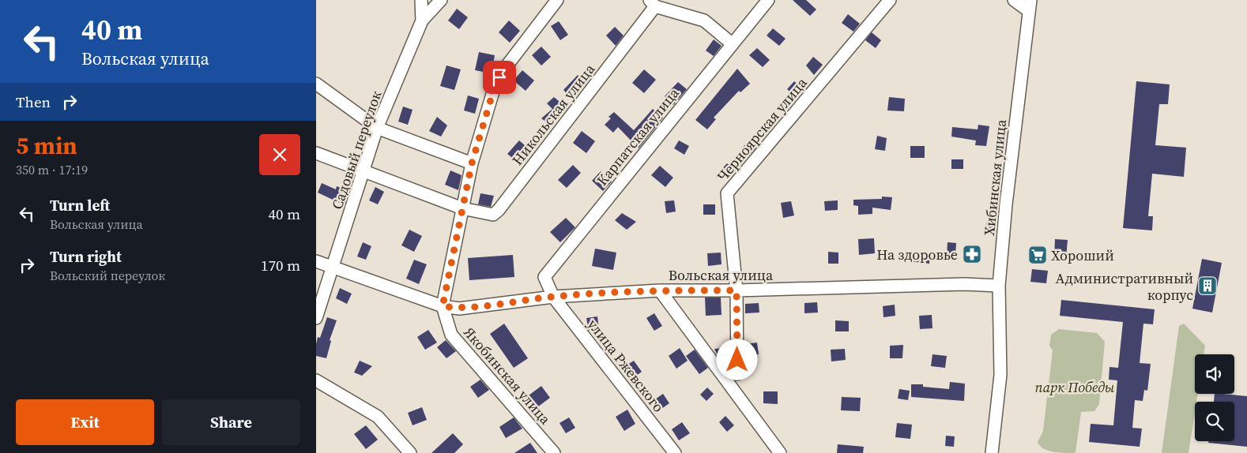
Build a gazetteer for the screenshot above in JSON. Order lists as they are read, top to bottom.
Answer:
{
  "streets": {
    "street": [
      "Никольская улица",
      "Черноярская улица",
      "Карпатская улица",
      "Садовый переулок",
      "Хибинская улица",
      "Вольская улица",
      "улица Ржевского",
      "Якобинская улица"
    ]
  },
  "crossings": [
    ["Никольская улица", "Садовый переулок"],
    ["Черноярская улица", "Вольская улица"],
    ["Карпатская улица", "Вольская улица"],
    ["Карпатская улица", "улица Ржевского"],
    ["Хибинская улица", "Вольская улица"],
    ["Вольская улица", "улица Ржевского"],
    ["Вольская улица", "Якобинская улица"]
  ],
  "parks": ["парк Победы"],
  "places": {
    "pharmacy": ["На здоровье"],
    "supermarket": ["Хороший"],
    "building": ["Административный корпус"]
  },
  "page": {
    "turn": ["40 m", "Вольская улица"],
    "then": "Then",
    "heading": ["5 min", "350 m · 17:19"],
    "list": [
      {
        "name": "Turn left",
        "note": "Вольская улица",
        "value": "40 m"
      },
      {
        "name": "Turn right",
        "note": "Вольский переулок",
        "value": "170 m"
      }
    ],
    "buttons": ["Exit", "Share"]
  }
}
